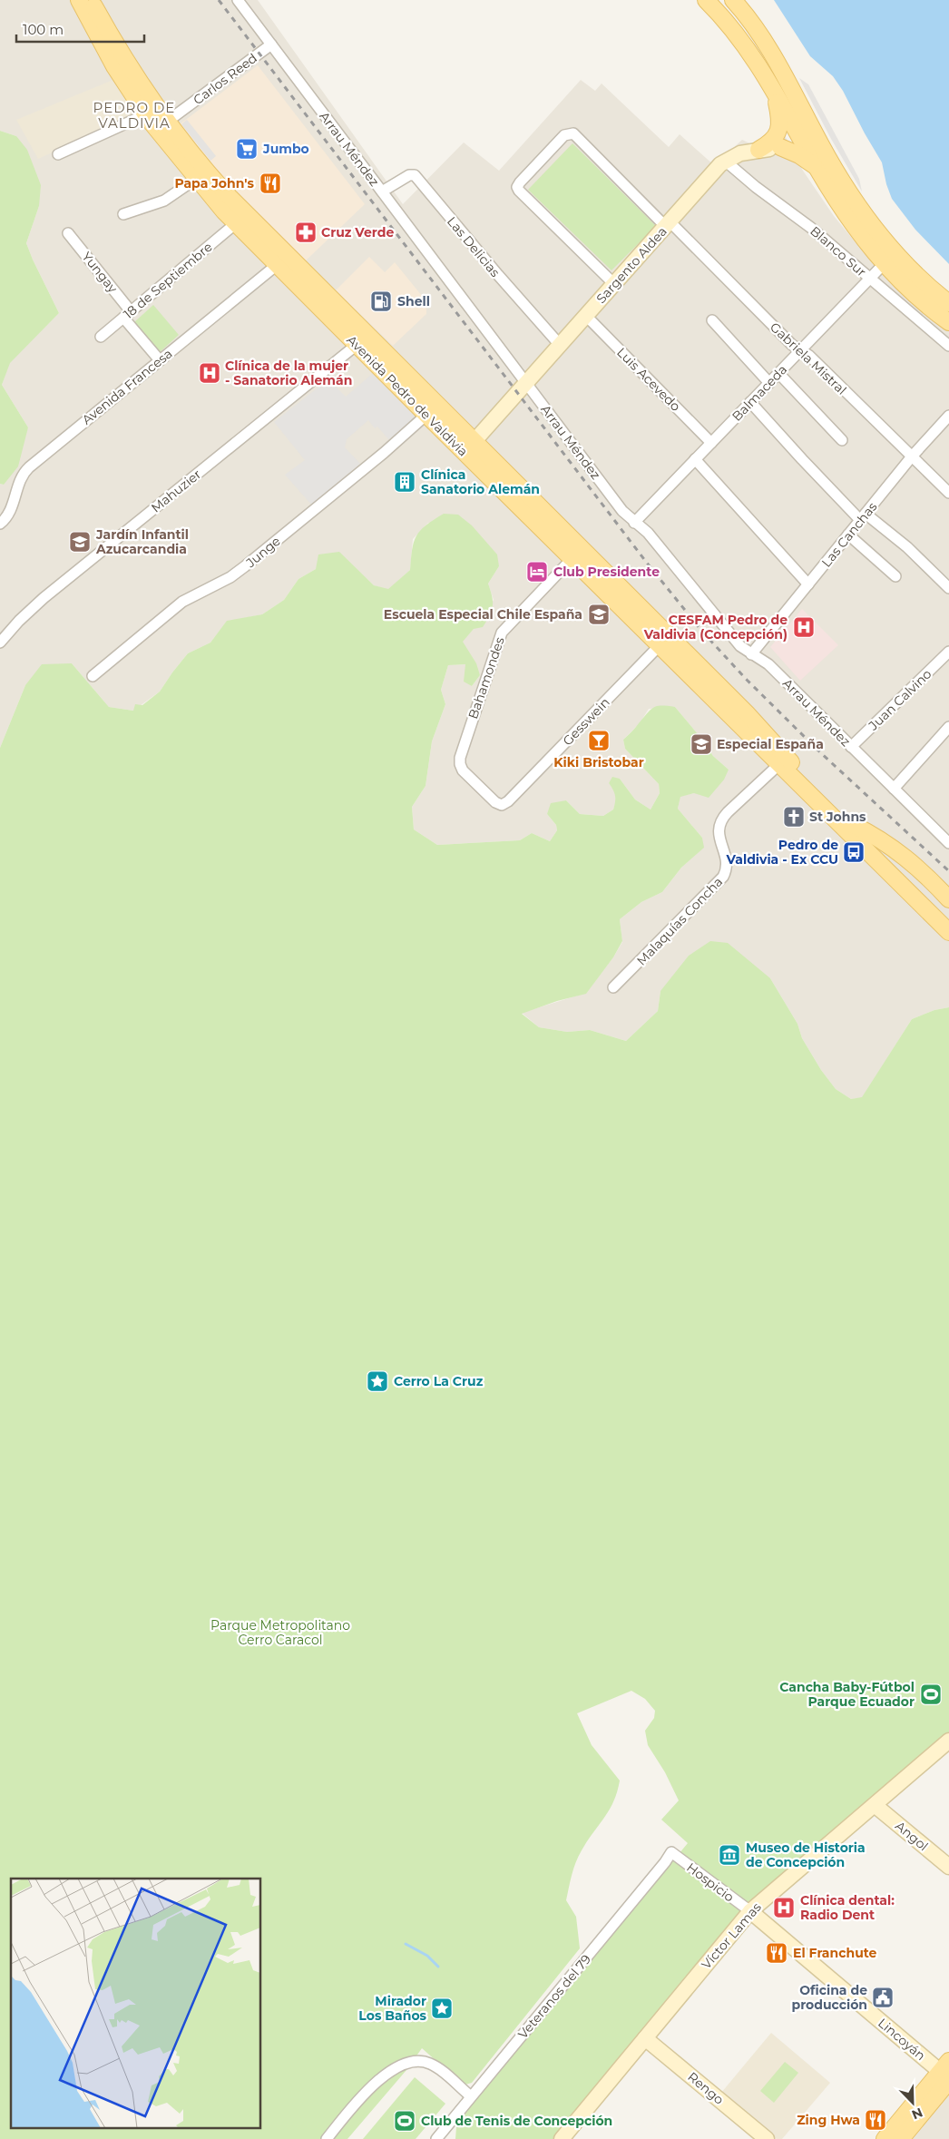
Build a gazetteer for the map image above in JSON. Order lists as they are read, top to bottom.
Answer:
{
  "streets": {
    "main road": ["Avenida Pedro de Valdivia"],
    "street": [
      "Carlos Reed",
      "Arrau Méndez",
      "Las Delicias",
      "Blanco Sur",
      "Sargento Aldea",
      "Yungay",
      "18 de Septiembre",
      "Gabriela Mistral",
      "Luis Acevedo",
      "Avenida Francesa",
      "Balmaceda",
      "Mahuzier",
      "Las Canchas",
      "Junge",
      "Bahamondes",
      "Juan Calvino",
      "Gesswein",
      "Malaquías Concha",
      "Angol",
      "Hospicio",
      "Víctor Lamas",
      "Veteranos del 79",
      "Lincoyán",
      "Rengo"
    ]
  },
  "crossings": [
    ["Carlos Reed", "Arrau Méndez"],
    ["Carlos Reed", "Avenida Pedro de Valdivia"],
    ["Arrau Méndez", "Las Delicias"],
    ["Arrau Méndez", "Sargento Aldea"],
    ["Arrau Méndez", "Balmaceda"],
    ["Arrau Méndez", "Las Canchas"],
    ["Arrau Méndez", "Juan Calvino"],
    ["Las Delicias", "Sargento Aldea"],
    ["Blanco Sur", "Sargento Aldea"],
    ["Blanco Sur", "Balmaceda"],
    ["Sargento Aldea", "Gabriela Mistral"],
    ["Sargento Aldea", "Luis Acevedo"],
    ["Sargento Aldea", "Avenida Pedro de Valdivia"],
    ["Yungay", "18 de Septiembre"],
    ["Yungay", "Avenida Francesa"],
    ["18 de Septiembre", "Avenida Pedro de Valdivia"],
    ["Gabriela Mistral", "Balmaceda"],
    ["Gabriela Mistral", "Las Canchas"],
    ["Luis Acevedo", "Balmaceda"],
    ["Avenida Francesa", "Avenida Pedro de Valdivia"],
    ["Avenida Pedro de Valdivia", "Mahuzier"],
    ["Avenida Pedro de Valdivia", "Junge"],
    ["Avenida Pedro de Valdivia", "Bahamondes"],
    ["Avenida Pedro de Valdivia", "Gesswein"],
    ["Avenida Pedro de Valdivia", "Malaquías Concha"],
    ["Bahamondes", "Gesswein"],
    ["Angol", "Víctor Lamas"],
    ["Hospicio", "Víctor Lamas"],
    ["Hospicio", "Veteranos del 79"],
    ["Hospicio", "Lincoyán"],
    ["Víctor Lamas", "Lincoyán"],
    ["Víctor Lamas", "Rengo"]
  ],
  "districts": ["PEDRO DE VALDIVIA"],
  "parks": ["Parque Metropolitano Cerro Caracol"],
  "places": {
    "supermarket": ["Jumbo"],
    "restaurant": ["Papa John's", "El Franchute", "Zing Hwa"],
    "pharmacy": ["Cruz Verde"],
    "fuel station": ["Shell"],
    "hospital": ["Clínica de la mujer - Sanatorio Alemán", "CESFAM Pedro de Valdivia (Concepción)", "Clínica dental: Radio Dent"],
    "building": ["Clínica Sanatorio Alemán"],
    "school or university": ["Jardín Infantil Azucarcandia", "Escuela Especial Chile España", "Especial España"],
    "hotel": ["Club Presidente"],
    "bar": ["Kiki Bristobar"],
    "church": ["St Johns"],
    "bus stop": ["Pedro de Valdivia - Ex CCU"],
    "place": ["Cerro La Cruz", "Mirador Los Baños"],
    "sports": ["Cancha Baby-Fútbol Parque Ecuador", "Club de Tenis de Concepción"],
    "museum": ["Museo de Historia de Concepción"],
    "public building": ["Oficina de producción"]
  },
  "scale_bar": "100 m",
  "north": "bottom right"
}
